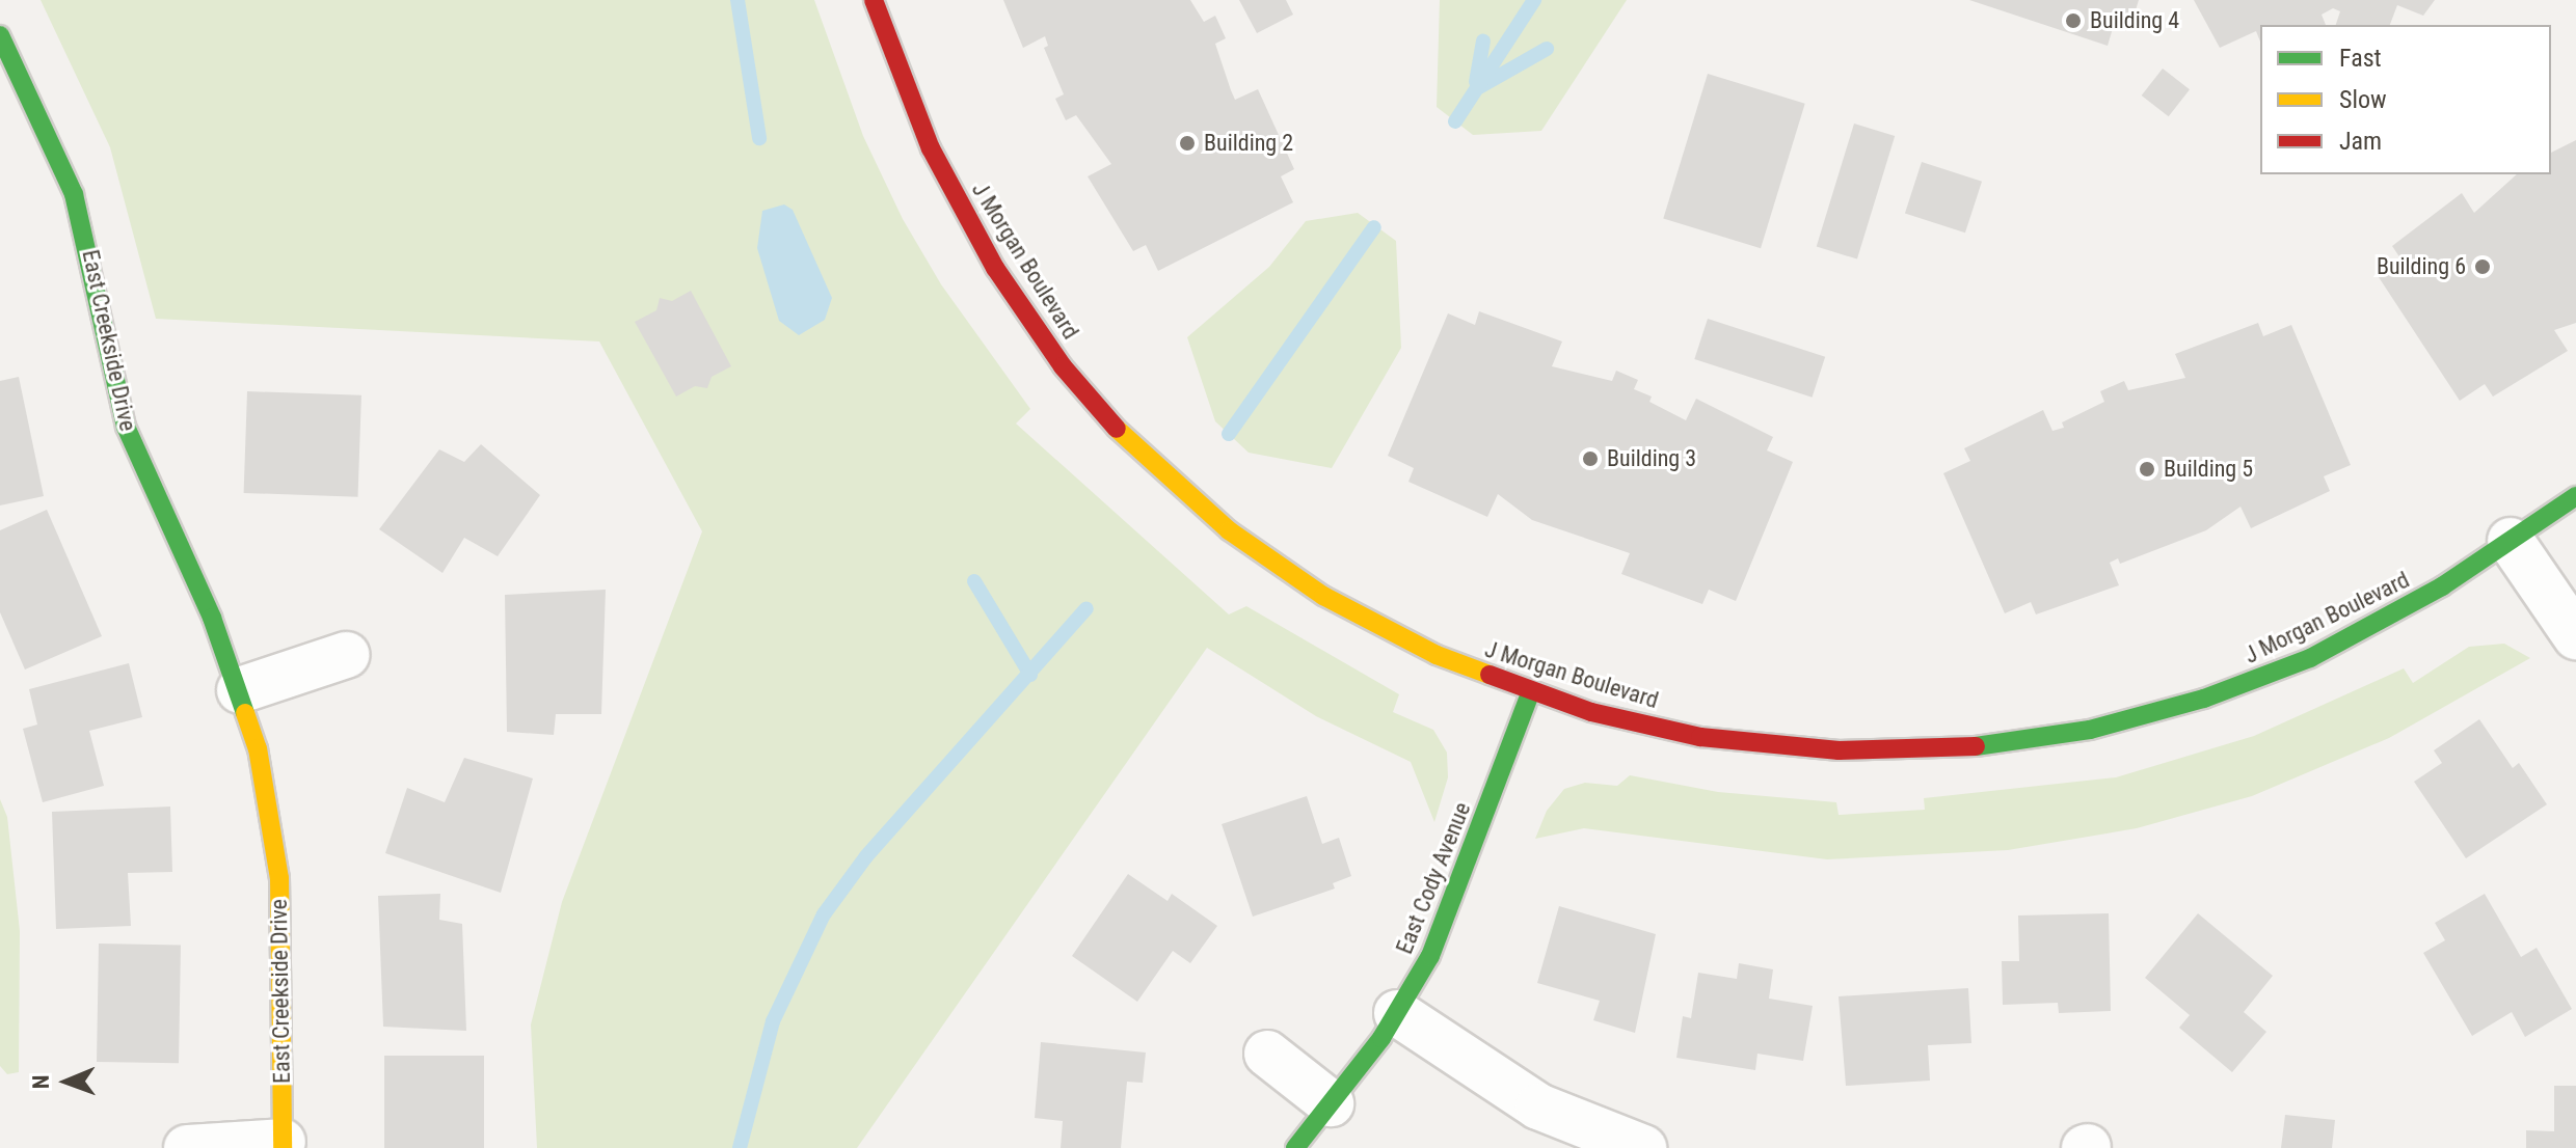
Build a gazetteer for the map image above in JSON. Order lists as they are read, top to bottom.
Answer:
{
  "streets": {
    "street": ["J Morgan Boulevard", "East Creekside Drive", "East Cody Avenue"]
  },
  "crossings": [
    ["J Morgan Boulevard", "East Cody Avenue"]
  ],
  "places": [
    "Building 4",
    "Building 2",
    "Building 6",
    "Building 3",
    "Building 5"
  ],
  "legend": ["Fast", "Slow", "Jam"],
  "north": "left"
}
